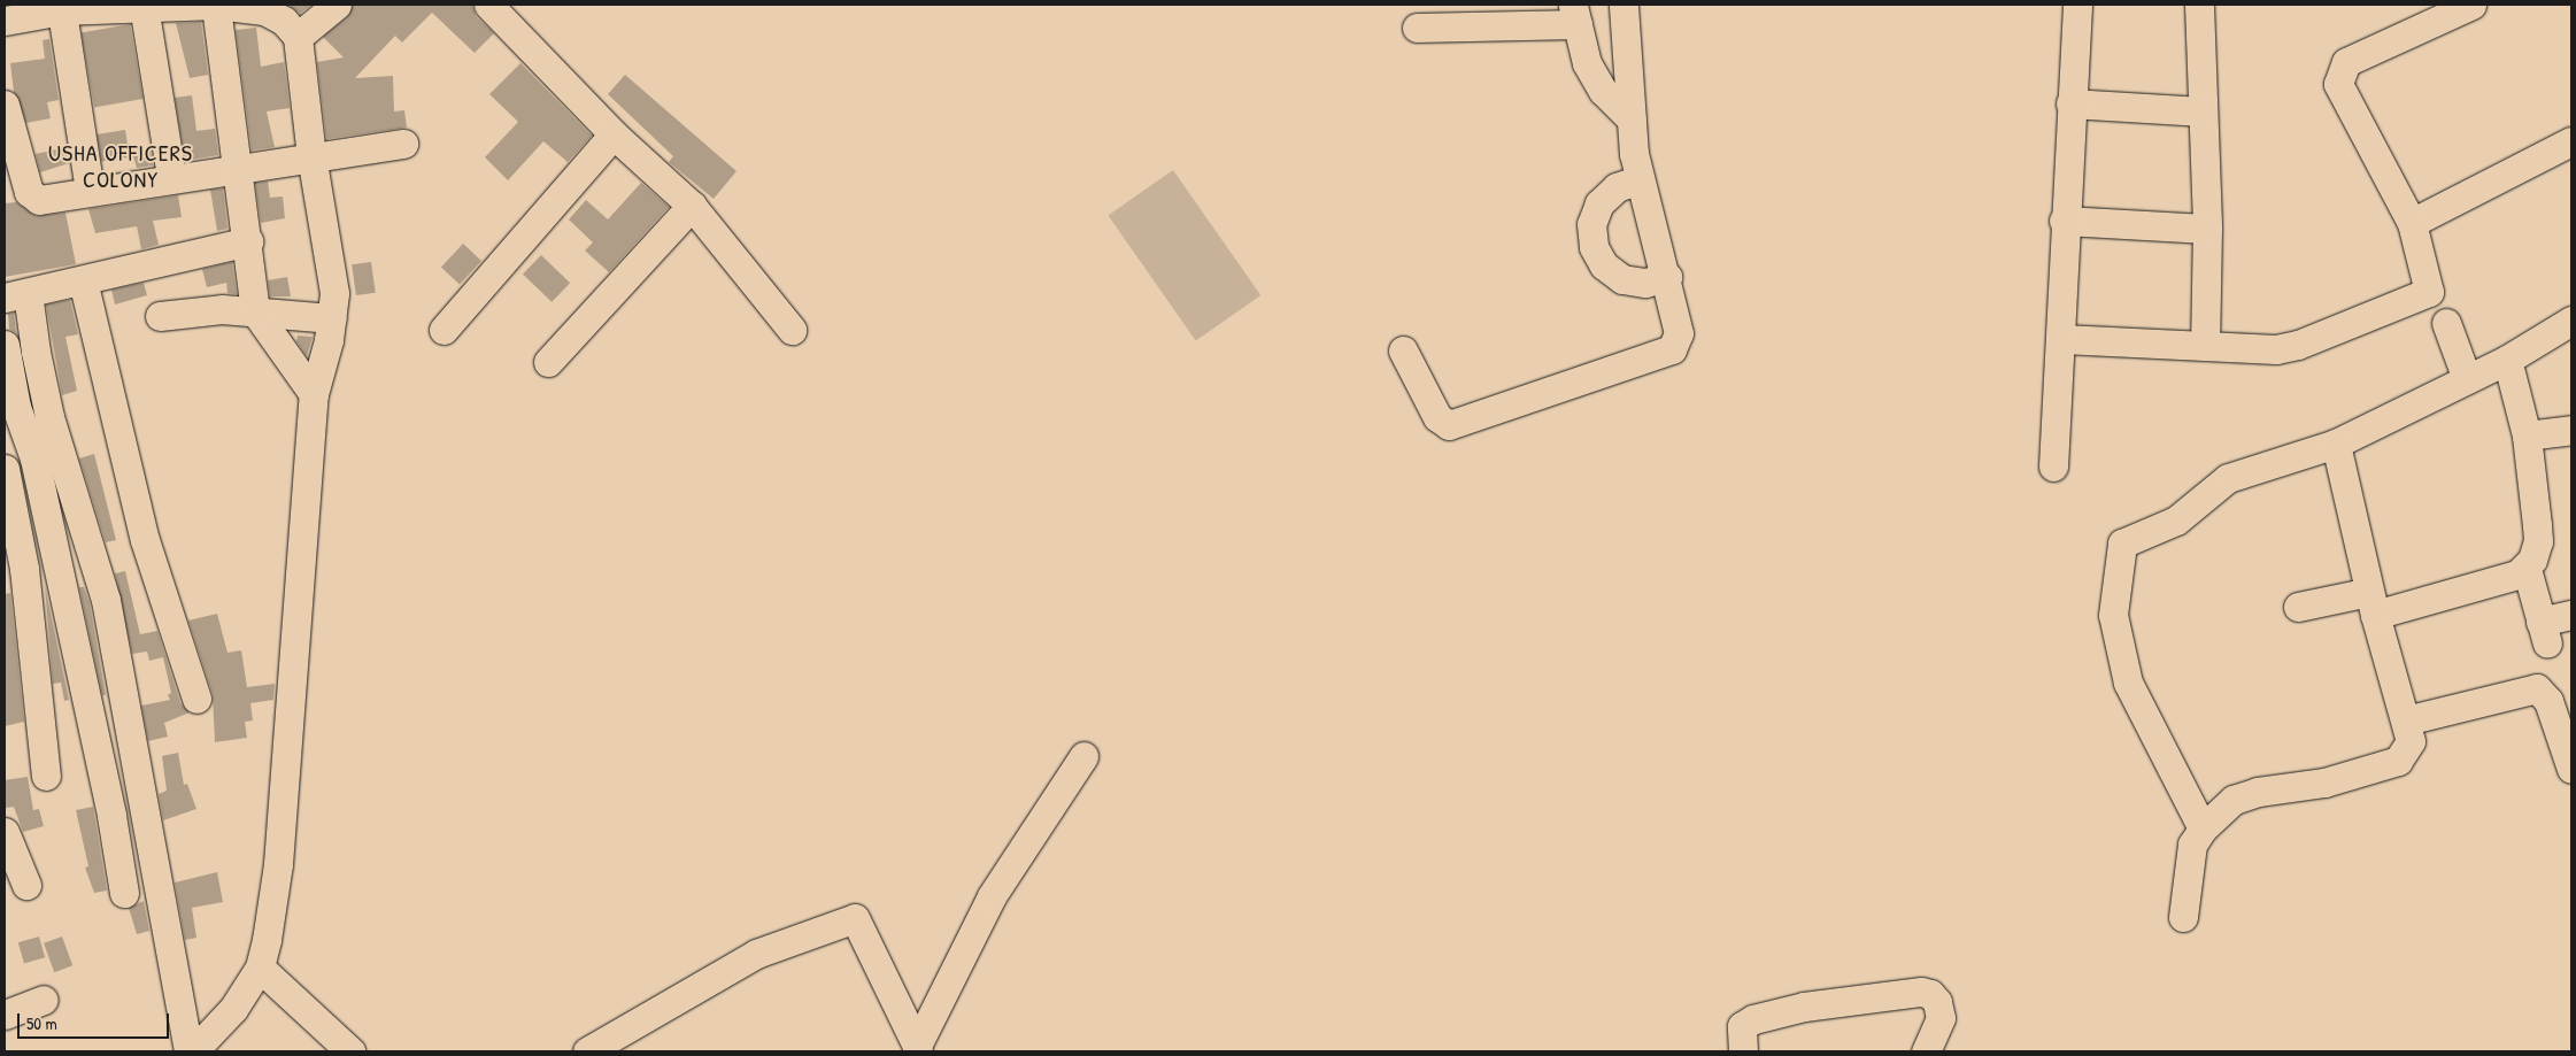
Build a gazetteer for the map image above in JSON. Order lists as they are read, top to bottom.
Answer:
{
  "districts": ["USHA OFFICERS COLONY"],
  "scale_bar": "50 m"
}
